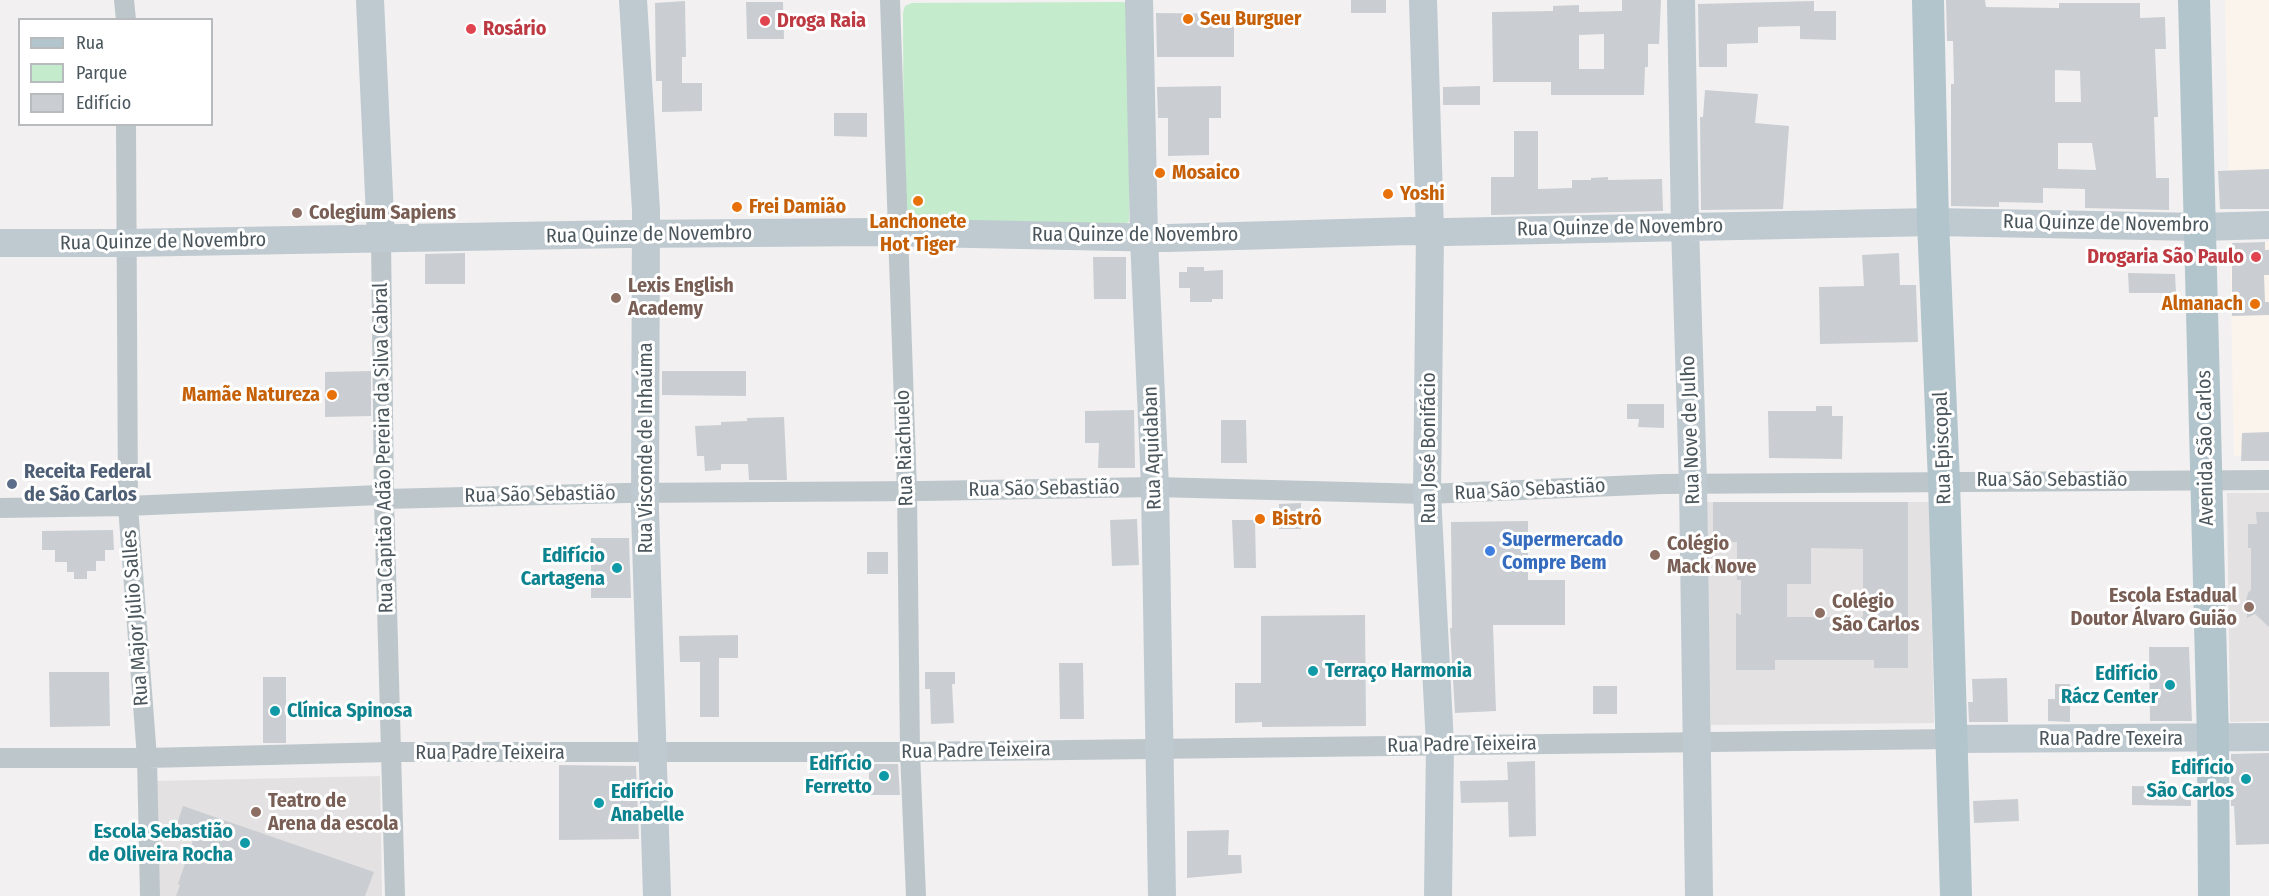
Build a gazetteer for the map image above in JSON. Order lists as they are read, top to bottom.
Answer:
{
  "streets": {
    "main road": [
      "Rua Quinze de Novembro",
      "Rua Nove de Julho",
      "Rua Capitão Adão Pereira da Silva Cabral",
      "Rua Visconde de Inhaúma",
      "Rua Aquidaban",
      "Rua José Bonifácio",
      "Rua Episcopal",
      "Avenida São Carlos",
      "Rua Padre Texeira"
    ],
    "street": [
      "Rua Riachuelo",
      "Rua São Sebastião",
      "Rua Major Júlio Salles",
      "Rua Padre Teixeira"
    ]
  },
  "crossings": [
    ["Rua Quinze de Novembro", "Rua Nove de Julho"],
    ["Rua Quinze de Novembro", "Rua Capitão Adão Pereira da Silva Cabral"],
    ["Rua Quinze de Novembro", "Rua Visconde de Inhaúma"],
    ["Rua Quinze de Novembro", "Rua Riachuelo"],
    ["Rua Quinze de Novembro", "Rua Aquidaban"],
    ["Rua Quinze de Novembro", "Rua José Bonifácio"],
    ["Rua Quinze de Novembro", "Rua Episcopal"],
    ["Rua Quinze de Novembro", "Avenida São Carlos"],
    ["Rua Quinze de Novembro", "Rua Major Júlio Salles"],
    ["Rua Nove de Julho", "Rua São Sebastião"],
    ["Rua Nove de Julho", "Rua Padre Teixeira"],
    ["Rua Capitão Adão Pereira da Silva Cabral", "Rua São Sebastião"],
    ["Rua Capitão Adão Pereira da Silva Cabral", "Rua Padre Teixeira"],
    ["Rua Visconde de Inhaúma", "Rua São Sebastião"],
    ["Rua Visconde de Inhaúma", "Rua Padre Teixeira"],
    ["Rua Riachuelo", "Rua São Sebastião"],
    ["Rua Riachuelo", "Rua Padre Teixeira"],
    ["Rua Aquidaban", "Rua São Sebastião"],
    ["Rua Aquidaban", "Rua Padre Teixeira"],
    ["Rua José Bonifácio", "Rua São Sebastião"],
    ["Rua José Bonifácio", "Rua Padre Teixeira"],
    ["Rua Episcopal", "Rua São Sebastião"],
    ["Rua Episcopal", "Rua Padre Texeira"],
    ["Rua Episcopal", "Rua Padre Teixeira"],
    ["Avenida São Carlos", "Rua São Sebastião"],
    ["Avenida São Carlos", "Rua Padre Texeira"],
    ["Rua São Sebastião", "Rua Major Júlio Salles"],
    ["Rua Major Júlio Salles", "Rua Padre Teixeira"],
    ["Rua Padre Texeira", "Rua Padre Teixeira"]
  ],
  "places": [
    "Seu Burguer",
    "Droga Raia",
    "Rosário",
    "Mosaico",
    "Yoshi",
    "Lanchonete Hot Tiger",
    "Frei Damião",
    "Colegium Sapiens",
    "Drogaria São Paulo",
    "Lexis English Academy",
    "Almanach",
    "Mamãe Natureza",
    "Receita Federal de São Carlos",
    "Bistrô",
    "Supermercado Compre Bem",
    "Colégio Mack Nove",
    "Edifício Cartagena",
    "Escola Estadual Doutor Álvaro Guião",
    "Colégio São Carlos",
    "Terraço Harmonia",
    "Edifício Rácz Center",
    "Clínica Spinosa",
    "Edifício Ferretto",
    "Edifício São Carlos",
    "Edifício Anabelle",
    "Teatro de Arena da escola",
    "Escola Sebastião de Oliveira Rocha"
  ],
  "legend": ["Rua", "Parque", "Edifício"]
}
